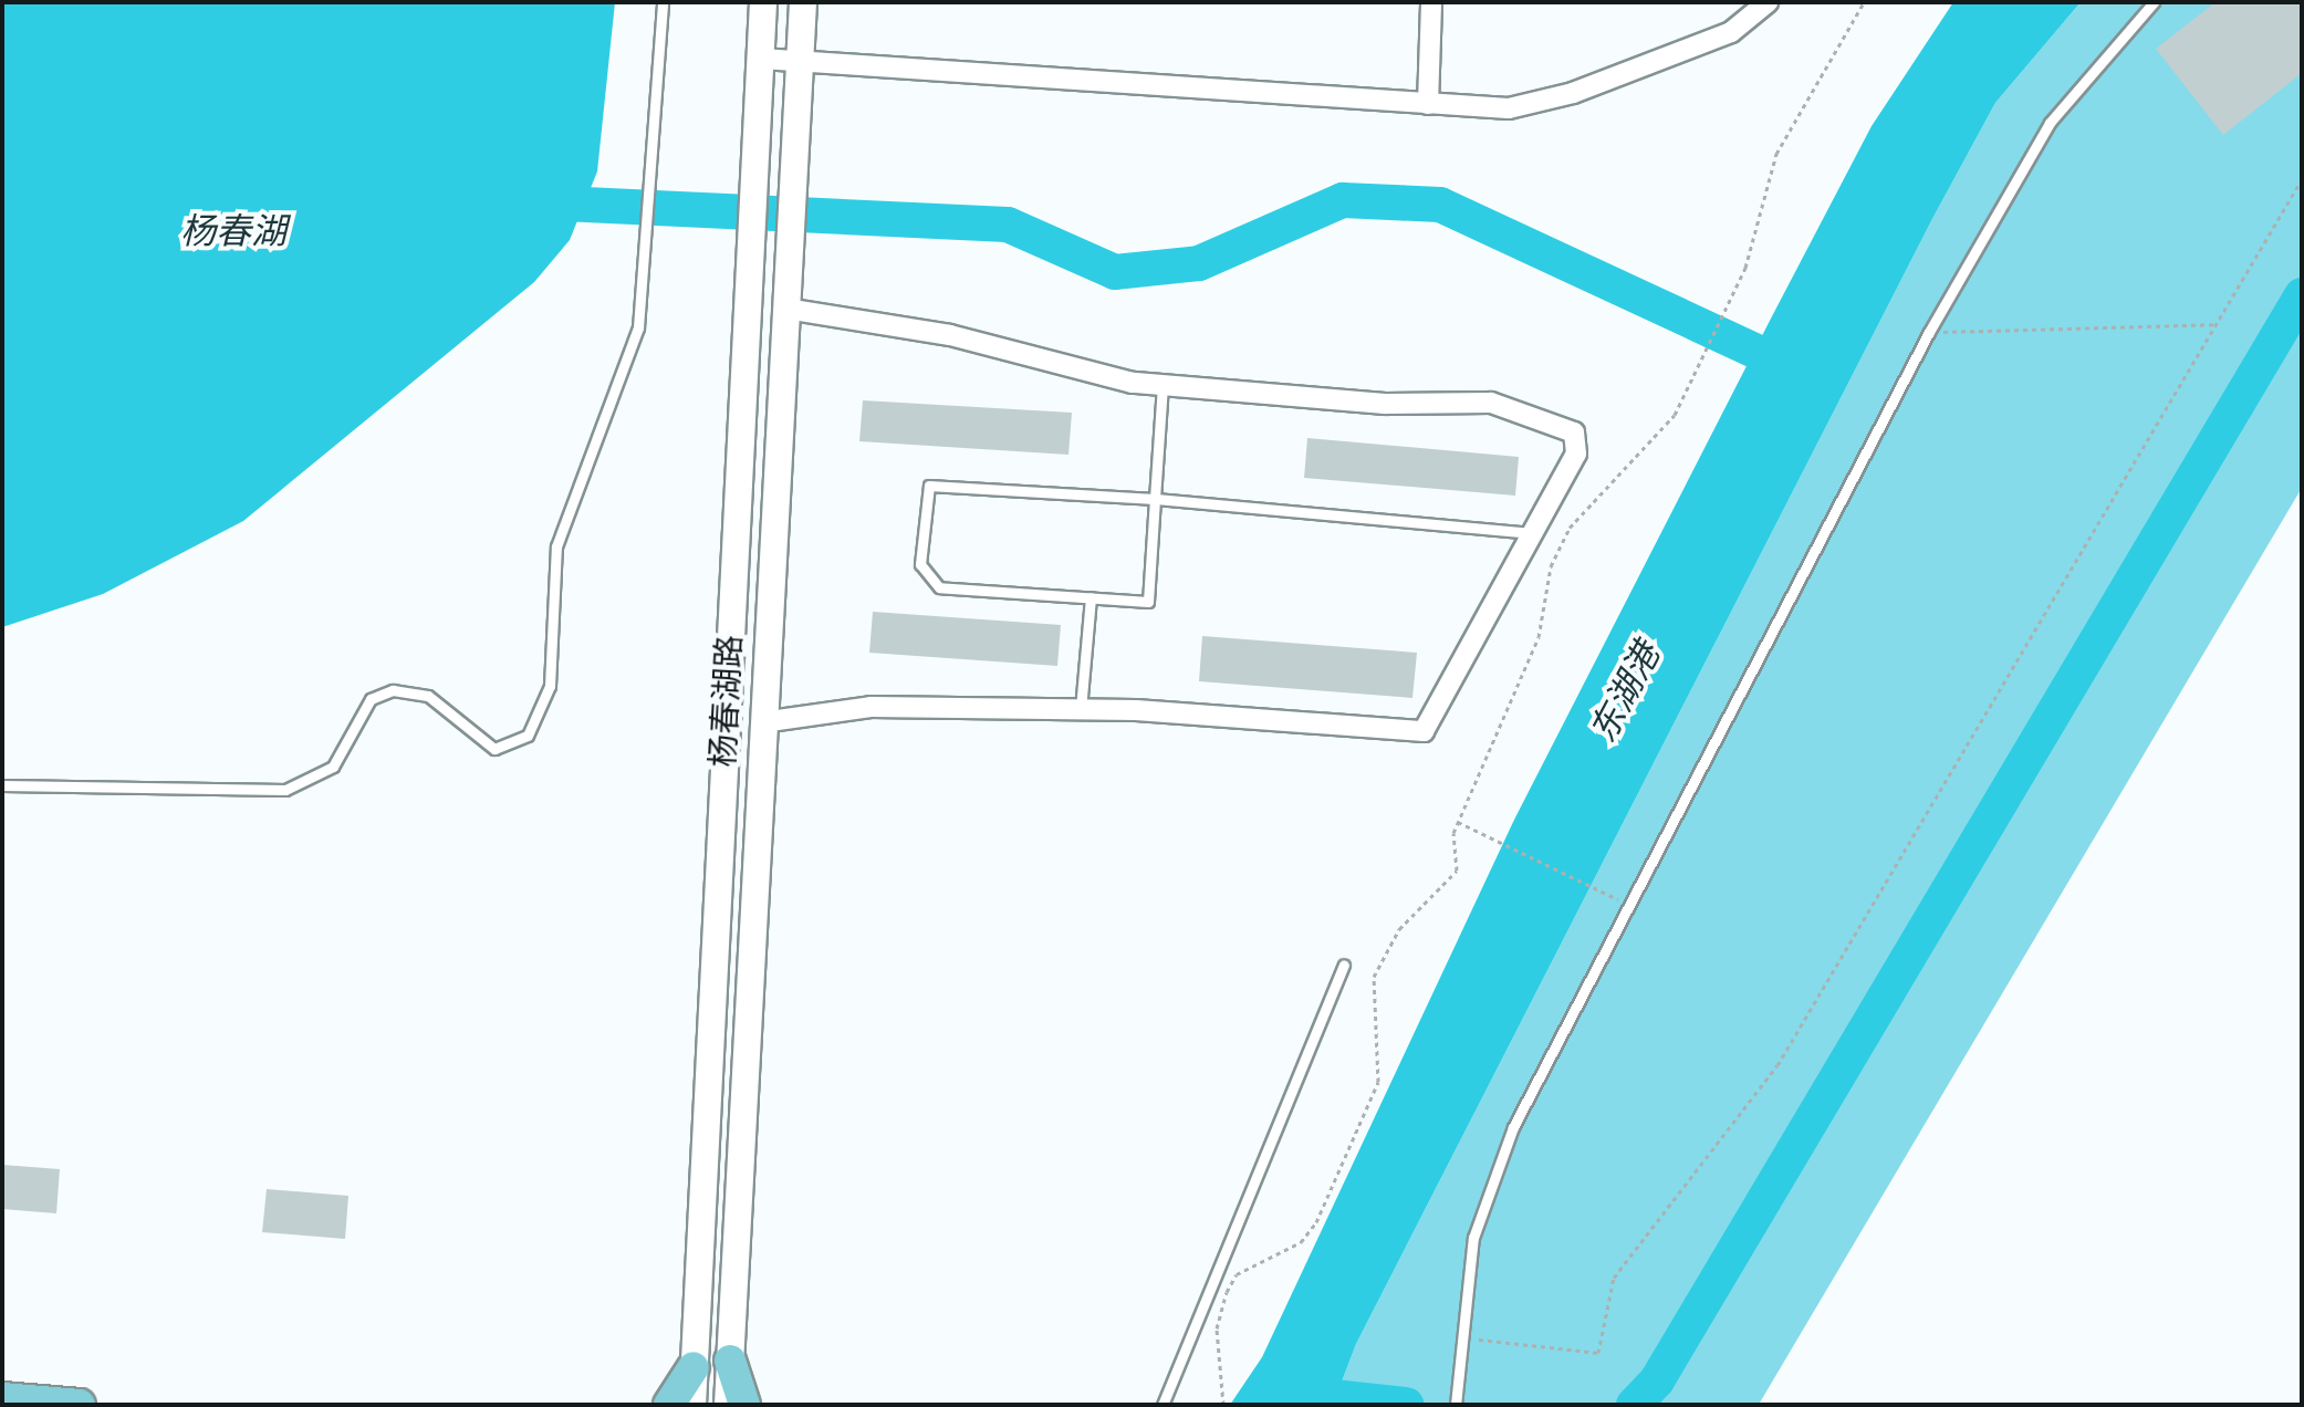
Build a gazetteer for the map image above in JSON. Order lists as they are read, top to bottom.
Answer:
{
  "streets": {
    "main road": ["杨春湖路"]
  },
  "water": ["杨春湖", "东湖港"]
}
